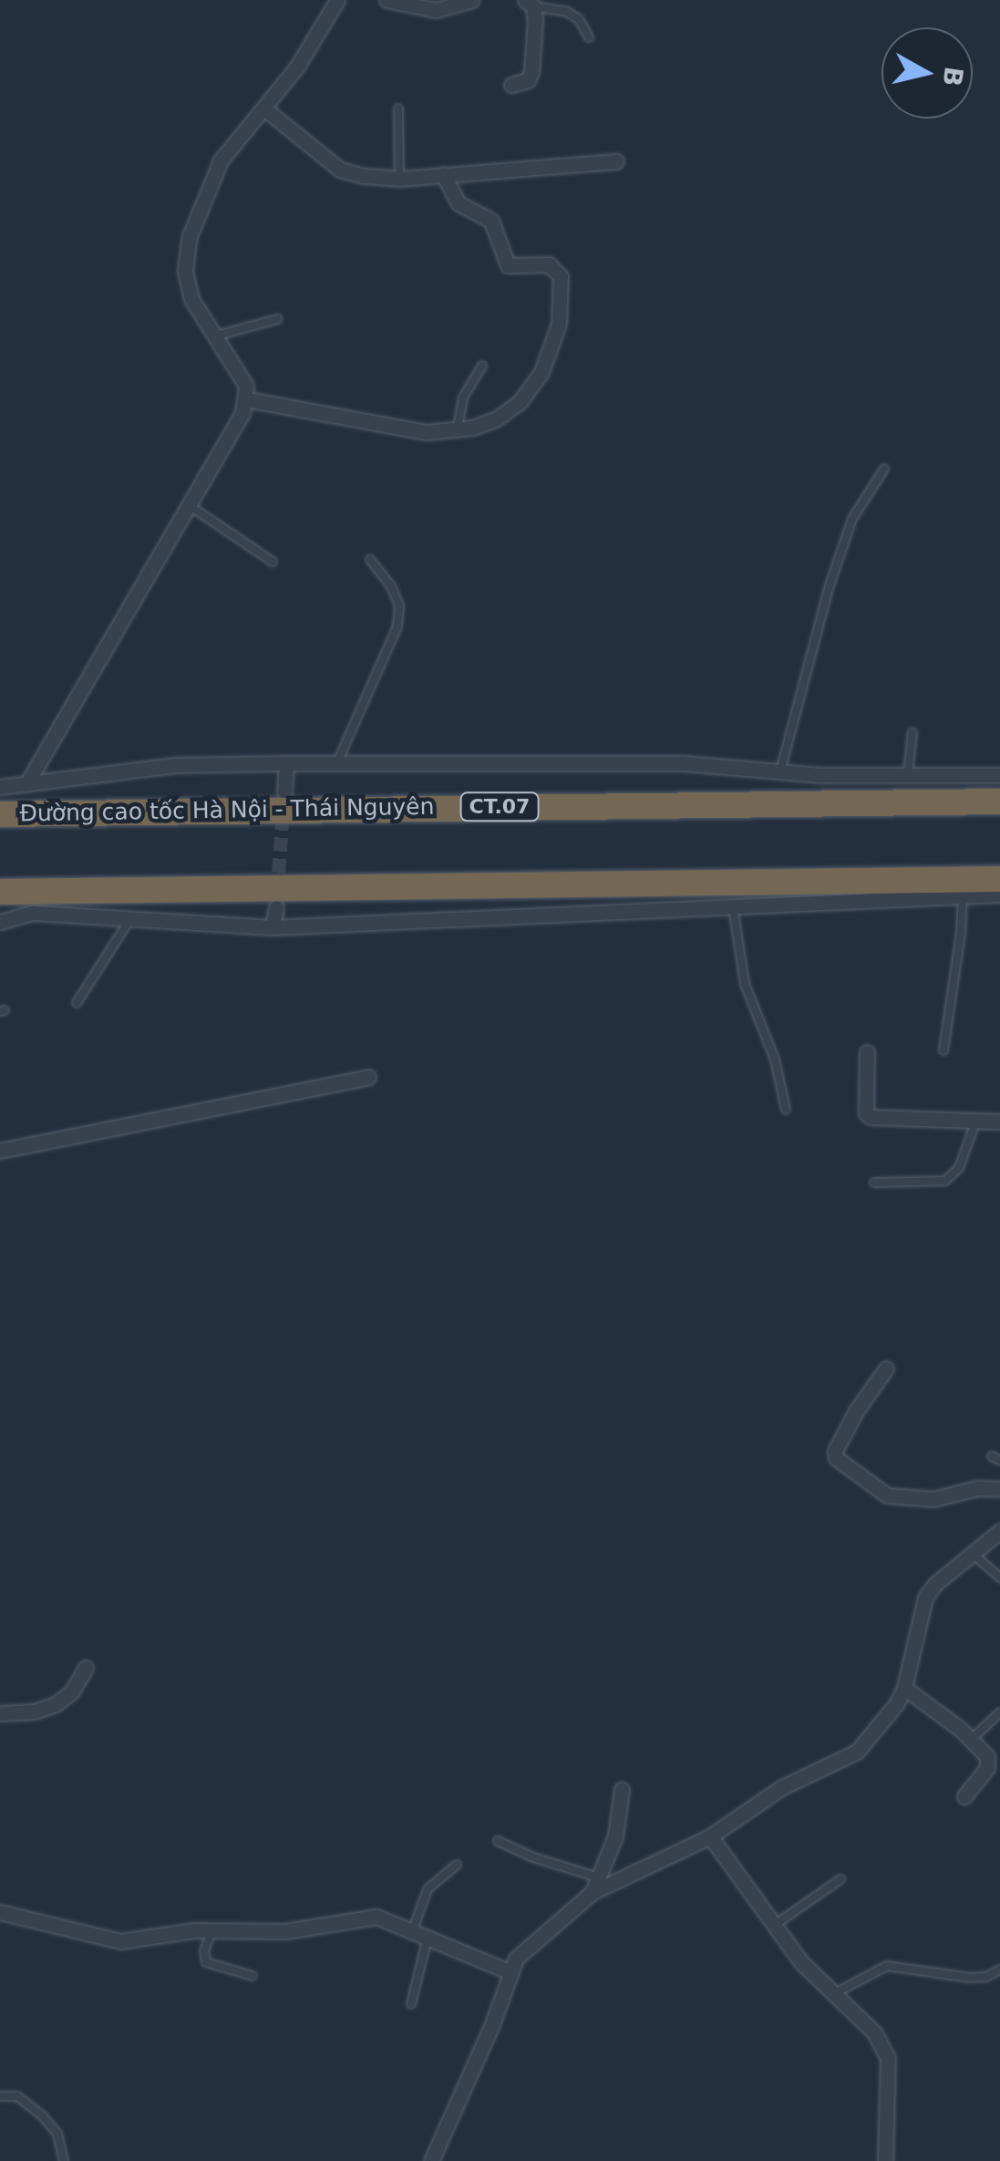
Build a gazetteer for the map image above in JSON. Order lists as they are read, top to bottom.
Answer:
{
  "streets": {
    "highway": ["CT.07", "Đường cao tốc Hà Nội - Thái Nguyên"]
  },
  "north": "right"
}
